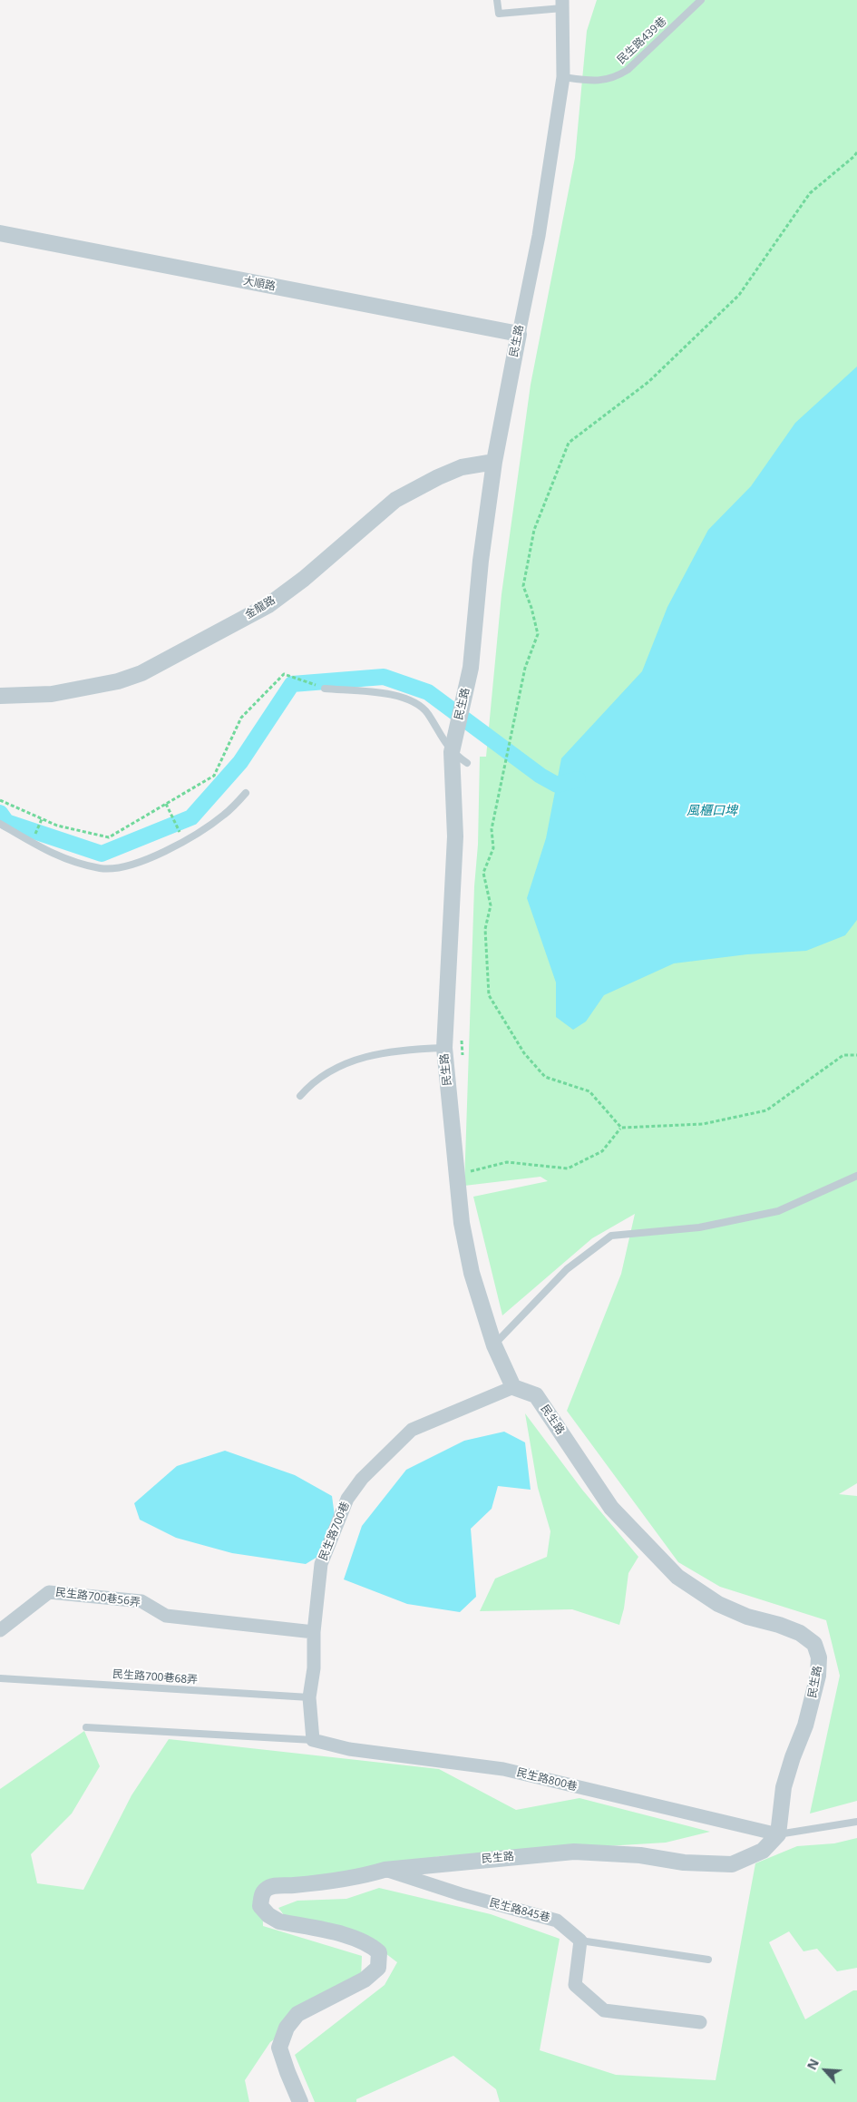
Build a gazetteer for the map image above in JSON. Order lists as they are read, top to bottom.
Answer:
{
  "streets": {
    "street": [
      "大順路",
      "民生路",
      "金龍路",
      "民生路700巷",
      "民生路700巷56弄",
      "民生路800巷",
      "民生路845巷"
    ],
    "lane": ["民生路439巷", "民生路700巷68弄"]
  },
  "crossings": [
    ["民生路439巷", "民生路"],
    ["大順路", "民生路"],
    ["民生路", "金龍路"],
    ["民生路", "民生路700巷"],
    ["民生路", "民生路800巷"],
    ["民生路", "民生路845巷"],
    ["民生路700巷", "民生路700巷56弄"],
    ["民生路700巷", "民生路700巷68弄"],
    ["民生路700巷", "民生路800巷"]
  ],
  "water": ["風櫃口埤"],
  "north": "top left"
}
